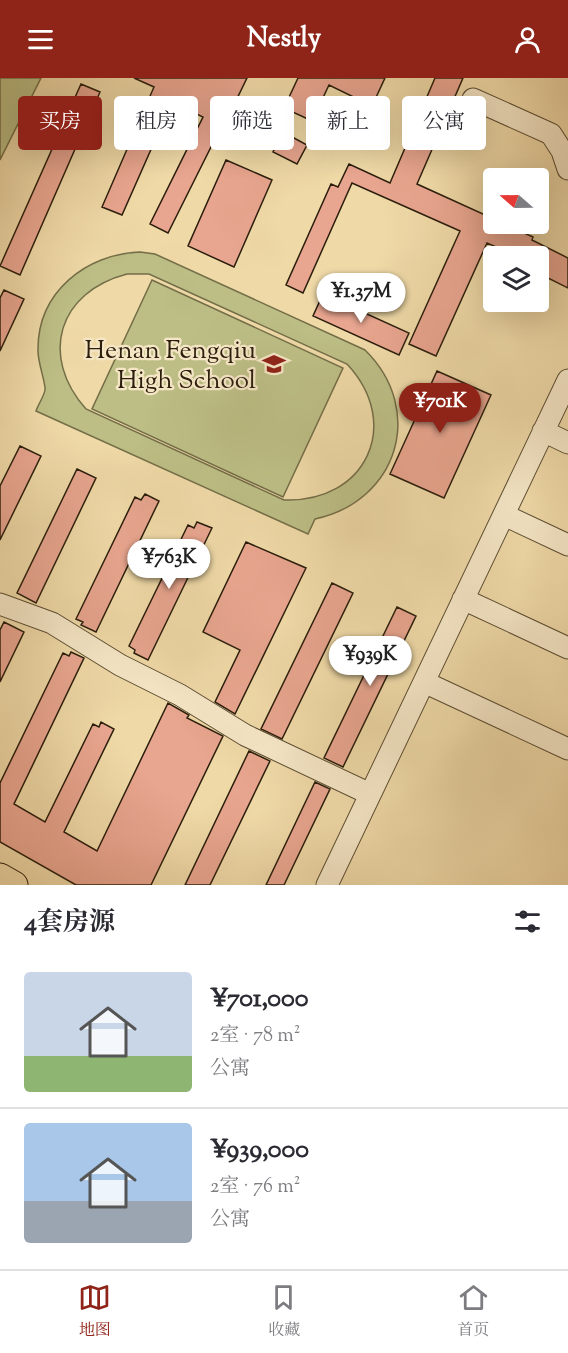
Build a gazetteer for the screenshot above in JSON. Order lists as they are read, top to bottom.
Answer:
{
  "places": {
    "school or university": ["Henan Fengqiu High School"]
  },
  "north": "left",
  "page": {
    "header": "Nestly",
    "chip": [
      "买房",
      "租房",
      "筛选",
      "新上",
      "公寓"
    ],
    "price": [
      "¥1.37M",
      "¥701K",
      "¥763K",
      "¥939K"
    ],
    "heading": "4套房源",
    "list": [
      {
        "name": "¥701,000",
        "note": "2室 · 78 m² · 公寓"
      },
      {
        "name": "¥939,000",
        "note": "2室 · 76 m² · 公寓"
      }
    ],
    "tabs": ["地图", "收藏", "首页"]
  }
}
